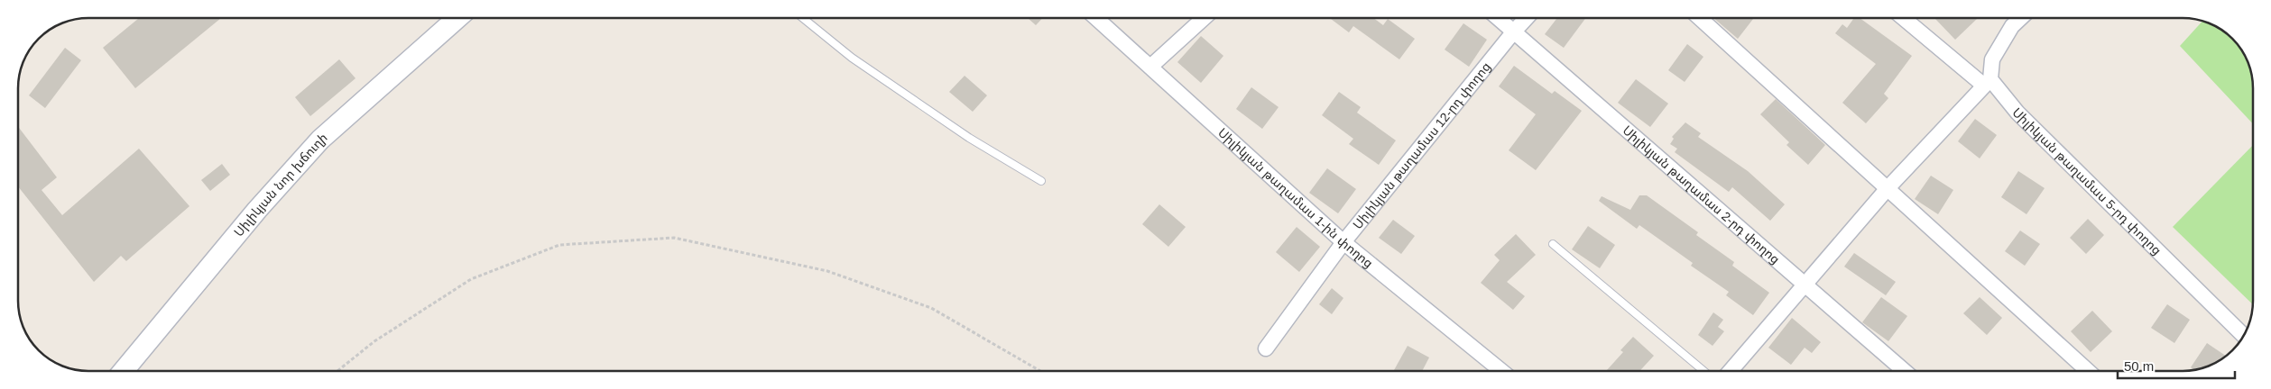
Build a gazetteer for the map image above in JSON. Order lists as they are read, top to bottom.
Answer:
{
  "streets": {
    "main road": ["Սիլիկյան նոր խճուղի"],
    "street": [
      "Սիլիկյան թաղամաս 12-րդ փողոց",
      "Սիլիկյան թաղամաս 5-րդ փողոց",
      "Սիլիկյան թաղամաս 2-րդ փողոց",
      "Սիլիկյան թաղամաս 1-ին փողոց"
    ]
  },
  "crossings": [
    ["Սիլիկյան թաղամաս 12-րդ փողոց", "Սիլիկյան թաղամաս 2-րդ փողոց"],
    ["Սիլիկյան թաղամաս 12-րդ փողոց", "Սիլիկյան թաղամաս 1-ին փողոց"]
  ],
  "scale_bar": "50 m"
}
